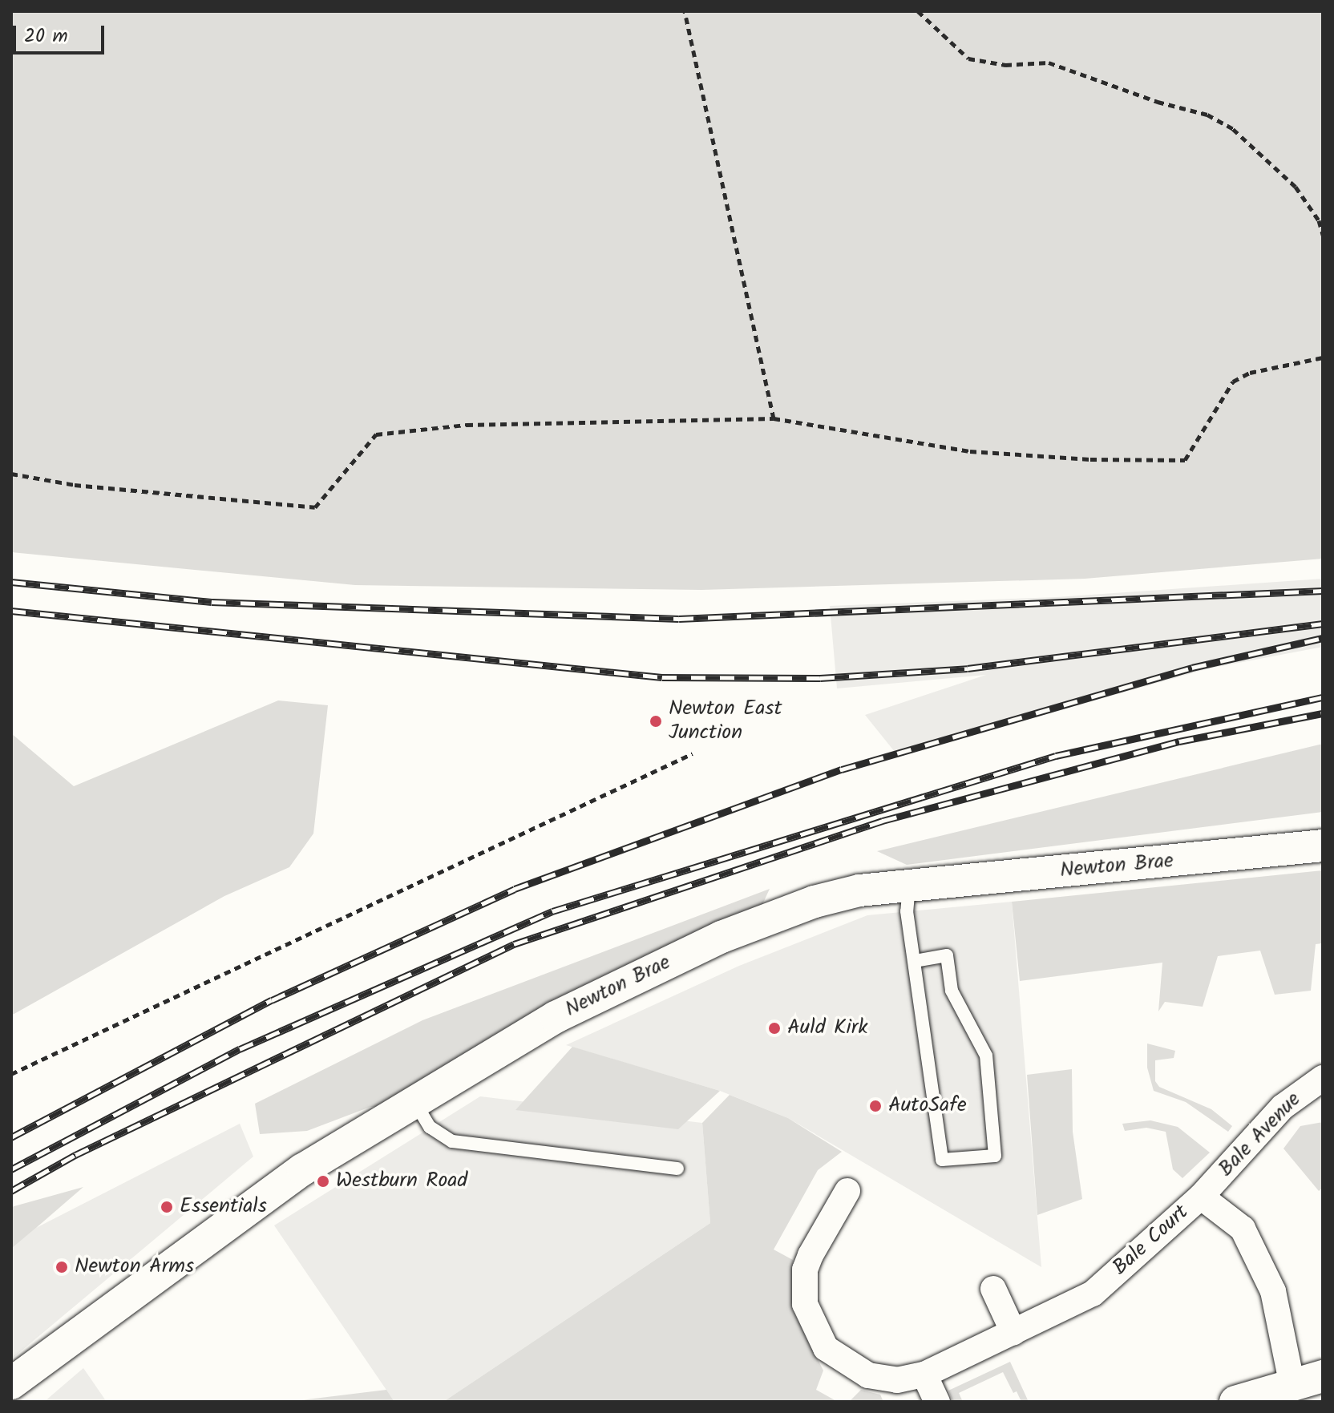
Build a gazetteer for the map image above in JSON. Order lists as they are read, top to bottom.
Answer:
{
  "streets": {
    "street": ["Newton Brae", "Bale Avenue", "Bale Court"]
  },
  "crossings": [
    ["Bale Avenue", "Bale Court"]
  ],
  "places": [
    "Newton East Junction",
    "Auld Kirk",
    "AutoSafe",
    "Westburn Road",
    "Essentials",
    "Newton Arms"
  ],
  "scale_bar": "20 m"
}
